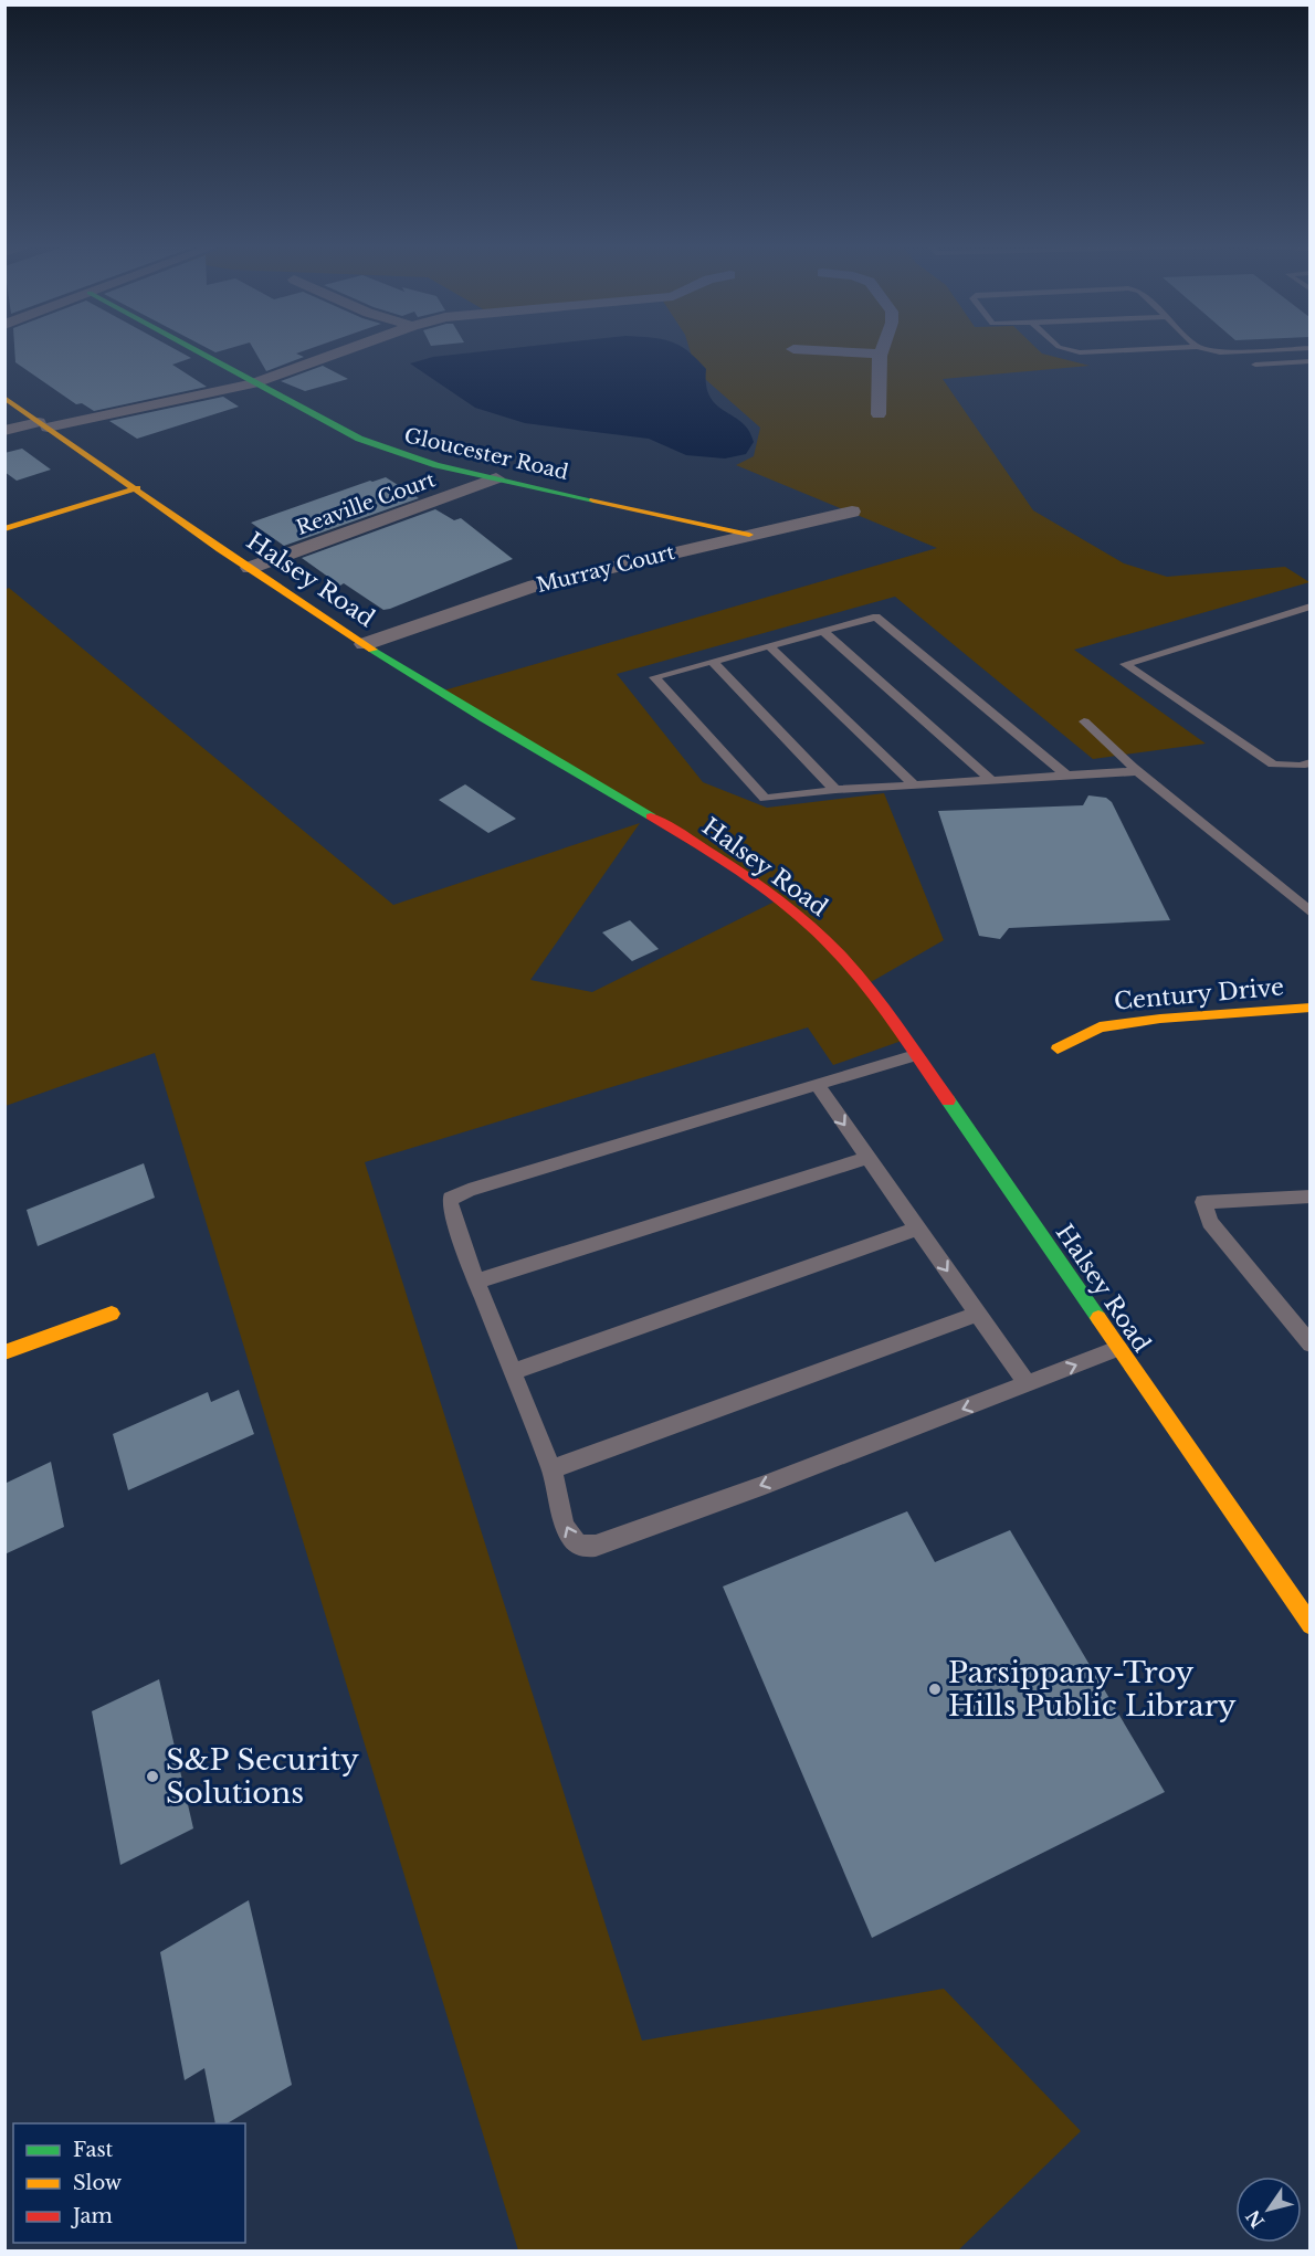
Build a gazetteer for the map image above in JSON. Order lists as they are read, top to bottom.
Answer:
{
  "streets": {
    "street": [
      "Gloucester Road",
      "Reaville Court",
      "Murray Court",
      "Halsey Road",
      "Century Drive"
    ]
  },
  "crossings": [
    ["Gloucester Road", "Reaville Court"],
    ["Gloucester Road", "Murray Court"],
    ["Reaville Court", "Halsey Road"],
    ["Murray Court", "Halsey Road"]
  ],
  "places": ["Parsippany-Troy Hills Public Library", "S&P Security Solutions"],
  "legend": ["Fast", "Slow", "Jam"],
  "north": "bottom left"
}
